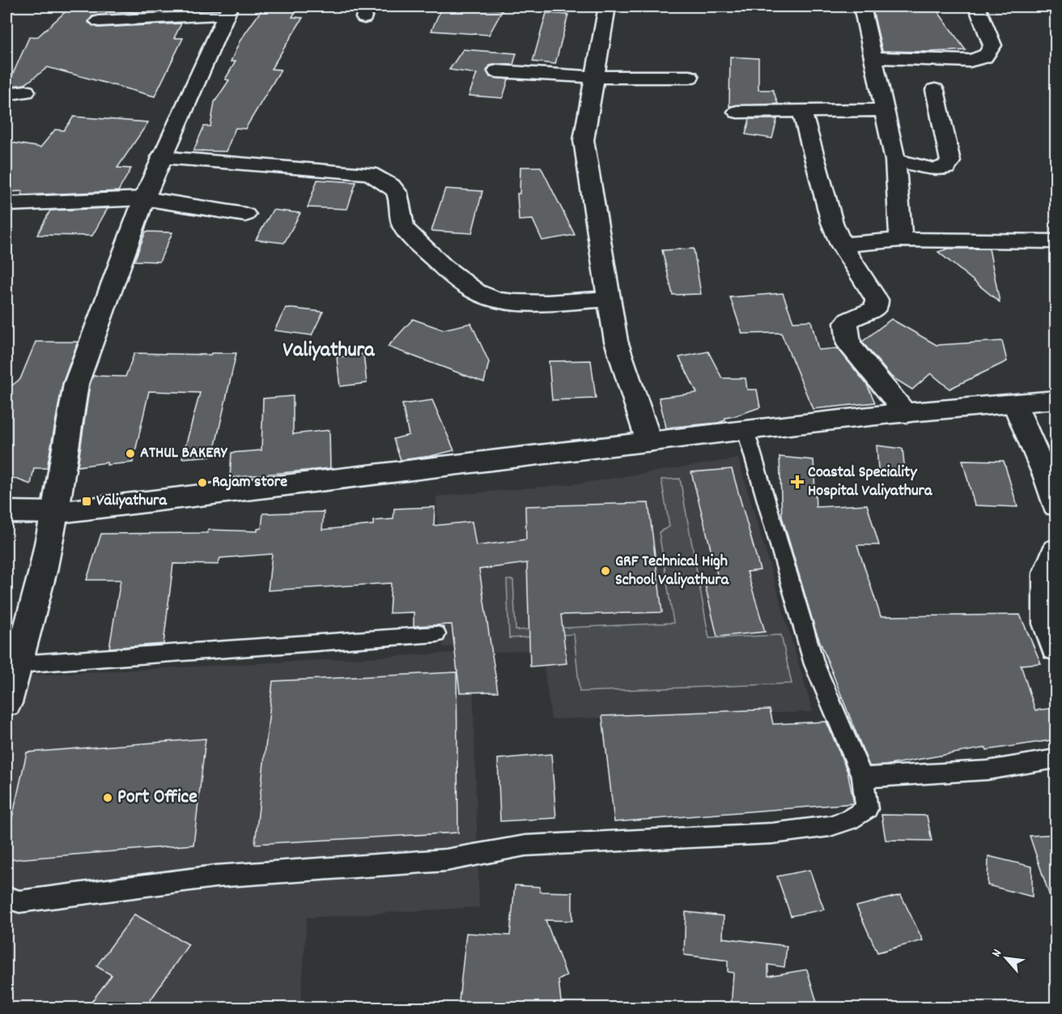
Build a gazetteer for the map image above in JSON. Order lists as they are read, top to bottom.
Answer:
{
  "districts": ["Valiyathura"],
  "places": {
    "other": [
      "ATHUL BAKERY",
      "Rajam store",
      "GRF Technical High School Valiyathura",
      "Port Office"
    ],
    "health": ["Coastal Speciality Hospital Valiyathura"],
    "transit": ["Valiyathura"]
  },
  "north": "top left"
}
